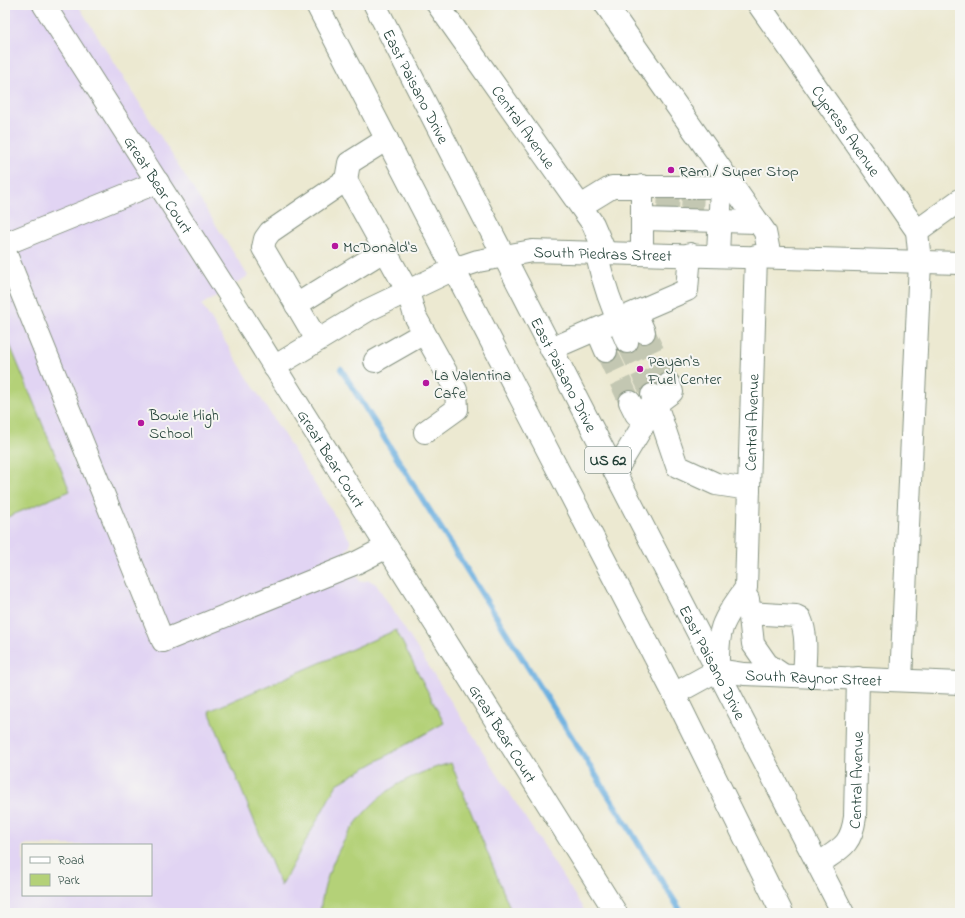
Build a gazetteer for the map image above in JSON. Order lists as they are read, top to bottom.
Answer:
{
  "streets": {
    "street": [
      "East Paisano Drive",
      "Central Avenue",
      "Cypress Avenue",
      "Great Bear Court",
      "South Piedras Street",
      "US 62",
      "South Raynor Street"
    ]
  },
  "crossings": [
    ["East Paisano Drive", "Central Avenue"],
    ["East Paisano Drive", "South Piedras Street"],
    ["East Paisano Drive", "South Raynor Street"],
    ["Central Avenue", "South Piedras Street"],
    ["Central Avenue", "South Raynor Street"],
    ["Cypress Avenue", "South Piedras Street"],
    ["Cypress Avenue", "South Raynor Street"],
    ["Great Bear Court", "South Piedras Street"],
    ["South Piedras Street", "US 62"]
  ],
  "places": [
    "Ram / Super Stop",
    "McDonald's",
    "Payan's Fuel Center",
    "La Valentina Cafe",
    "Bowie High School"
  ],
  "legend": ["Road", "Park"]
}
